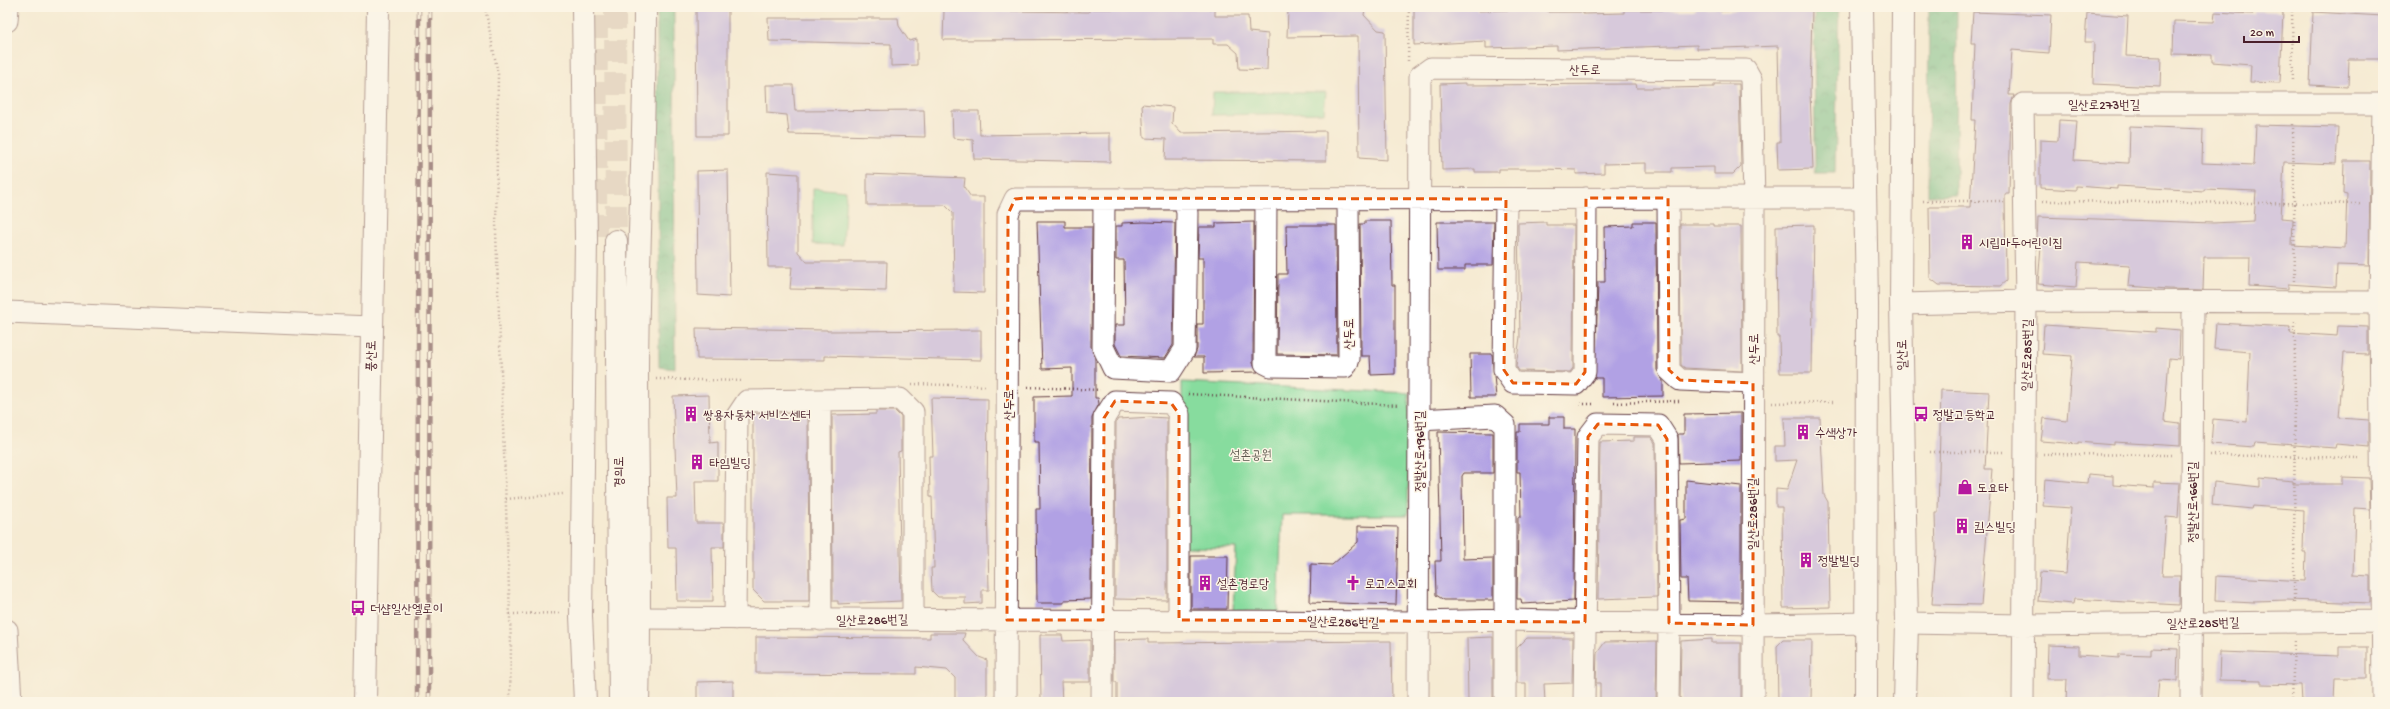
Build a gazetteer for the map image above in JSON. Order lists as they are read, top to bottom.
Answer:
{
  "streets": {
    "main road": ["일산로", "풍산로", "경의로"],
    "street": [
      "산두로",
      "일산로273번길",
      "일산로285번길",
      "정발산로196번길",
      "정발산로166번길",
      "일산로286번길"
    ]
  },
  "crossings": [
    ["산두로", "정발산로196번길"],
    ["산두로", "일산로286번길"],
    ["일산로273번길", "일산로285번길"],
    ["일산로", "일산로285번길"],
    ["일산로285번길", "정발산로166번길"],
    ["정발산로196번길", "일산로286번길"]
  ],
  "parks": ["설촌공원"],
  "places": {
    "building": [
      "시립마두어린이집",
      "쌍용자동차 서비스센터",
      "수색상가",
      "타임빌딩",
      "킴스빌딩",
      "정발빌딩",
      "설촌경로당"
    ],
    "bus stop": ["정발고등학교", "더샵일산엘로이"],
    "shop": ["도요타"],
    "church": ["로고스교회"]
  },
  "scale_bar": "20 m"
}
